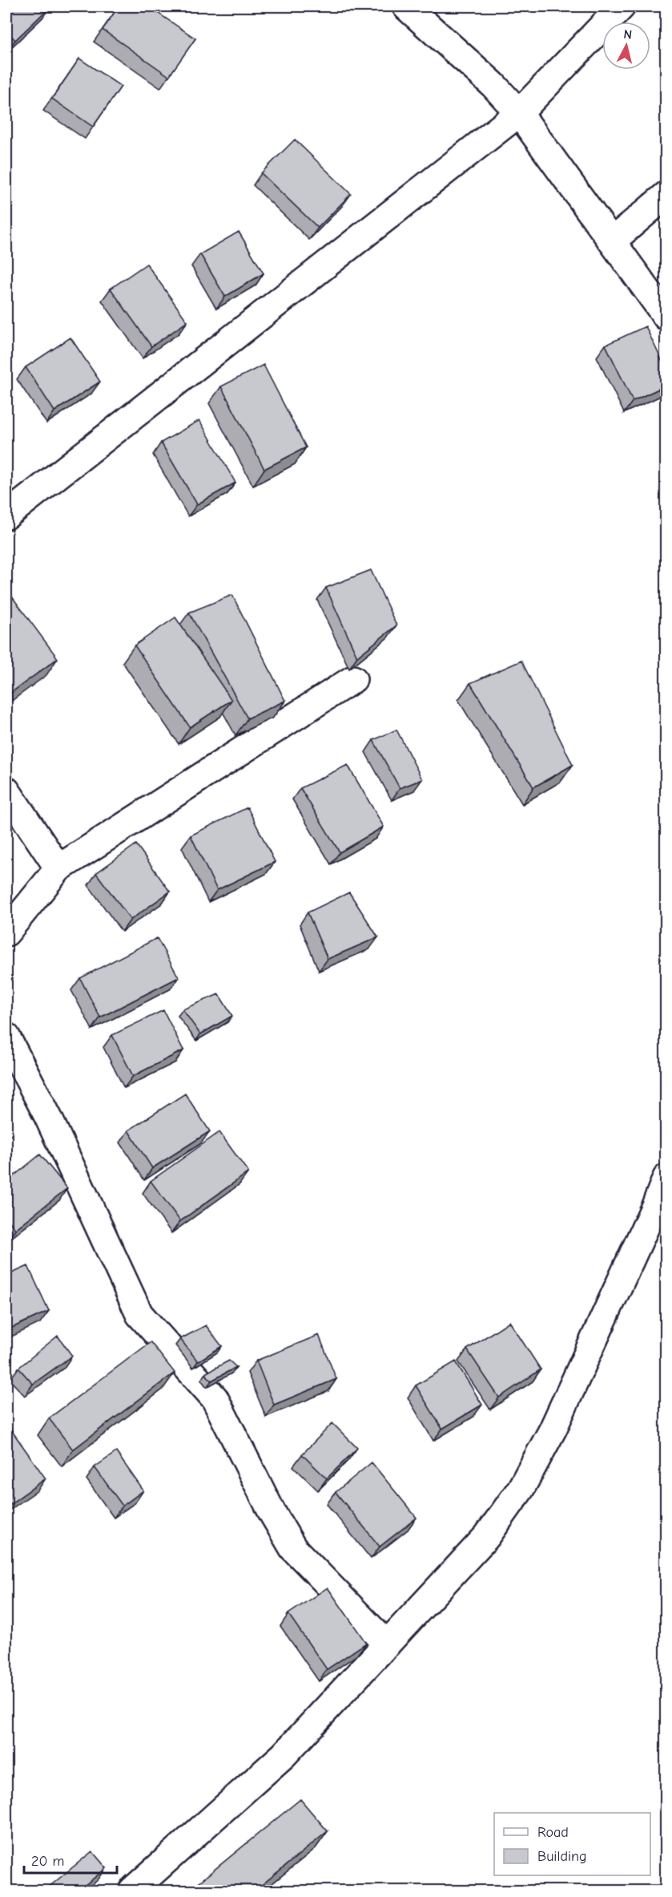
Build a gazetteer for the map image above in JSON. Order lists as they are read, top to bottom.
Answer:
{
  "legend": ["Road", "Building"],
  "scale_bar": "20 m",
  "north": "top"
}
